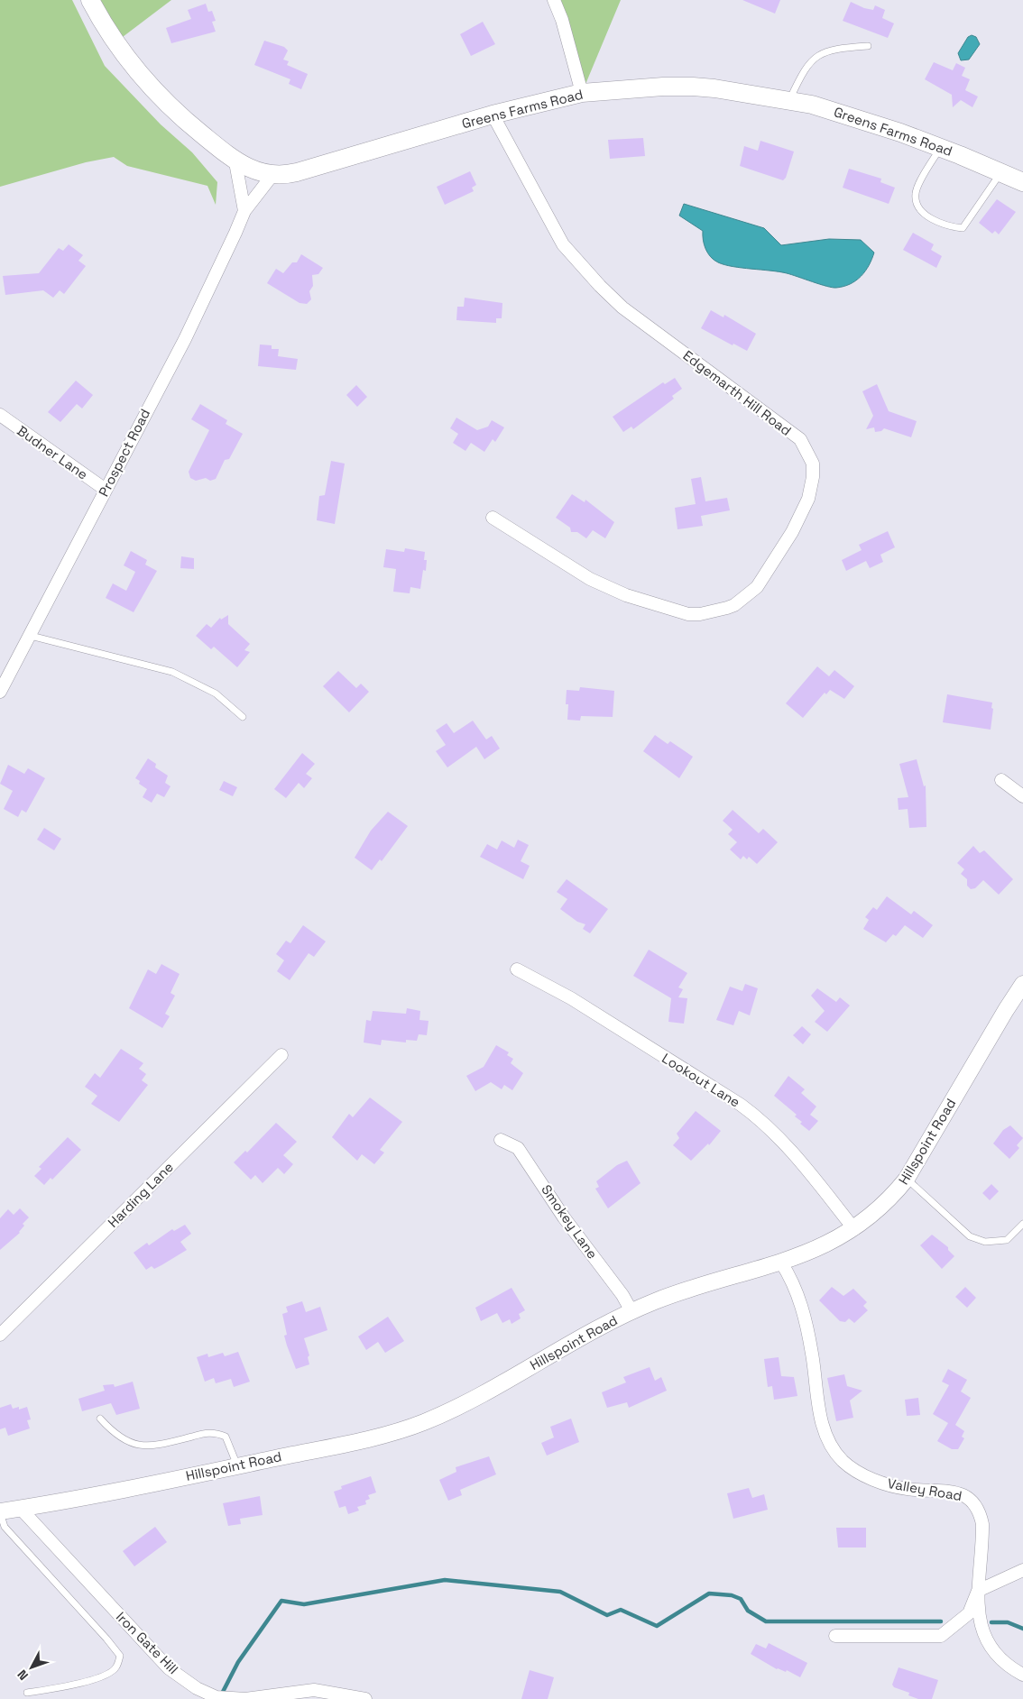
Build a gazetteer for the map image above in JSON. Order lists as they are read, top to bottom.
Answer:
{
  "streets": {
    "main road": ["Greens Farms Road"],
    "street": [
      "Edgemarth Hill Road",
      "Budner Lane",
      "Prospect Road",
      "Lookout Lane",
      "Hillspoint Road",
      "Harding Lane",
      "Smokey Lane",
      "Valley Road",
      "Iron Gate Hill"
    ]
  },
  "crossings": [
    ["Greens Farms Road", "Edgemarth Hill Road"],
    ["Greens Farms Road", "Prospect Road"],
    ["Budner Lane", "Prospect Road"],
    ["Lookout Lane", "Hillspoint Road"],
    ["Hillspoint Road", "Smokey Lane"],
    ["Hillspoint Road", "Valley Road"],
    ["Hillspoint Road", "Iron Gate Hill"]
  ],
  "north": "bottom left"
}
